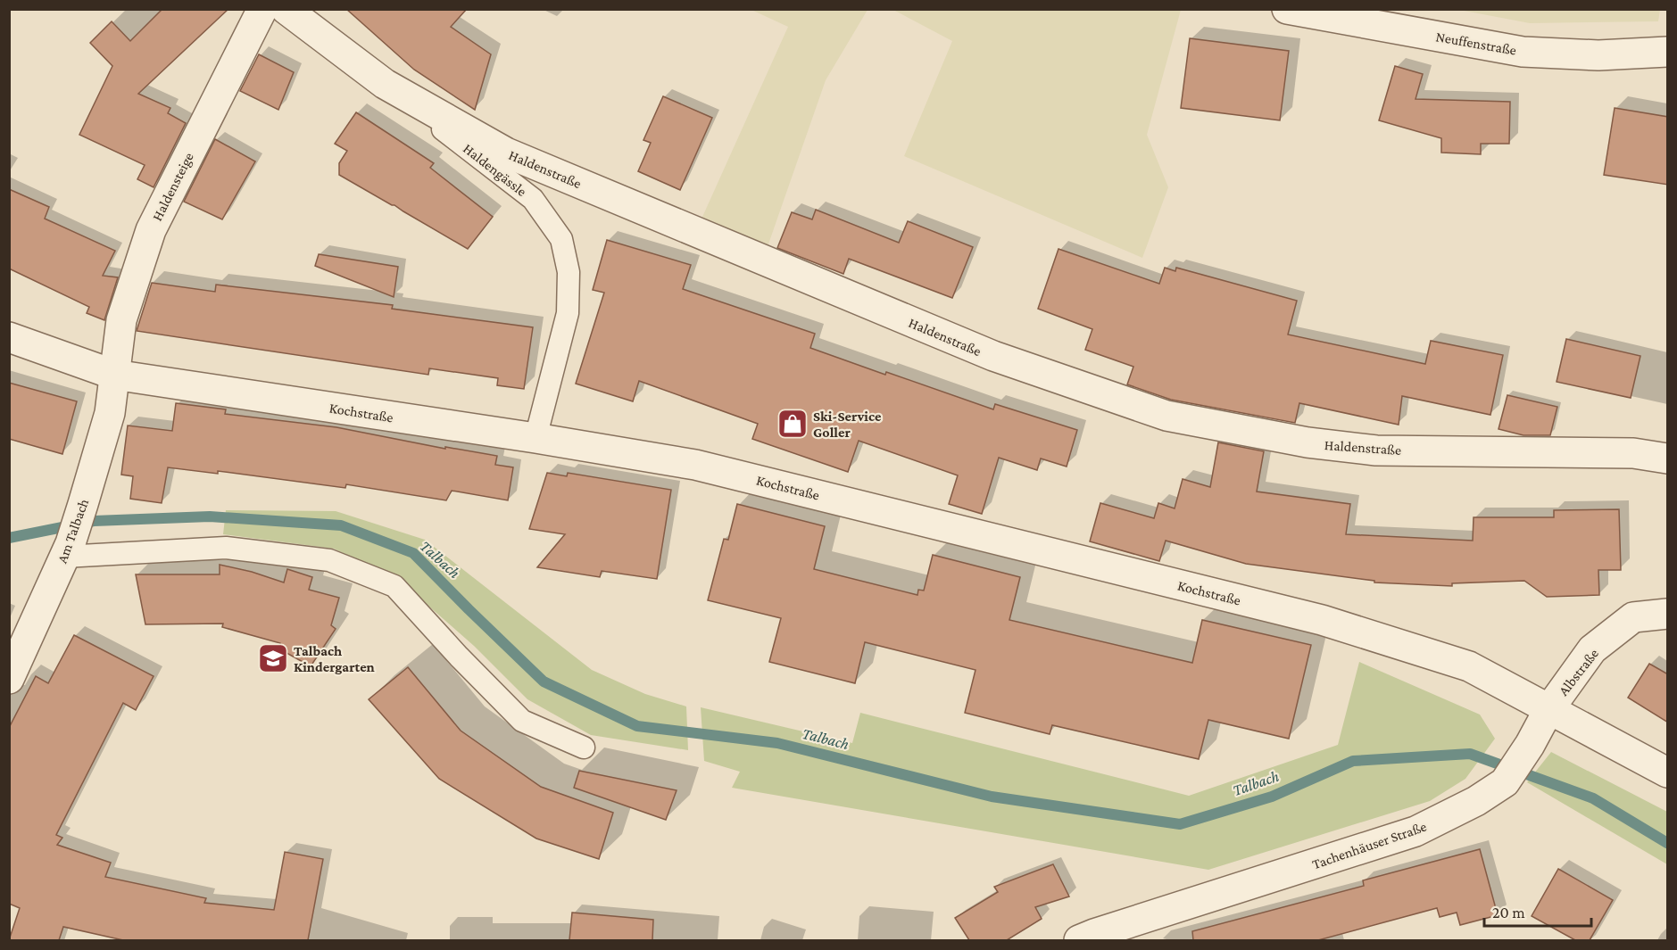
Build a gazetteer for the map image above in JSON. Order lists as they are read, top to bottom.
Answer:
{
  "streets": {
    "street": [
      "Neuffenstraße",
      "Haldenstraße",
      "Haldensteige",
      "Kochstraße",
      "Am Talbach",
      "Albstraße",
      "Tachenhäuser Straße"
    ],
    "lane": ["Haldengässle"]
  },
  "crossings": [
    ["Haldenstraße", "Haldengässle"],
    ["Haldengässle", "Kochstraße"],
    ["Haldensteige", "Kochstraße"],
    ["Haldensteige", "Am Talbach"],
    ["Kochstraße", "Am Talbach"],
    ["Kochstraße", "Albstraße"],
    ["Kochstraße", "Tachenhäuser Straße"],
    ["Albstraße", "Tachenhäuser Straße"]
  ],
  "water": ["Talbach"],
  "places": {
    "shop": ["Ski-Service Goller"],
    "school or university": ["Talbach Kindergarten"]
  },
  "scale_bar": "20 m"
}
